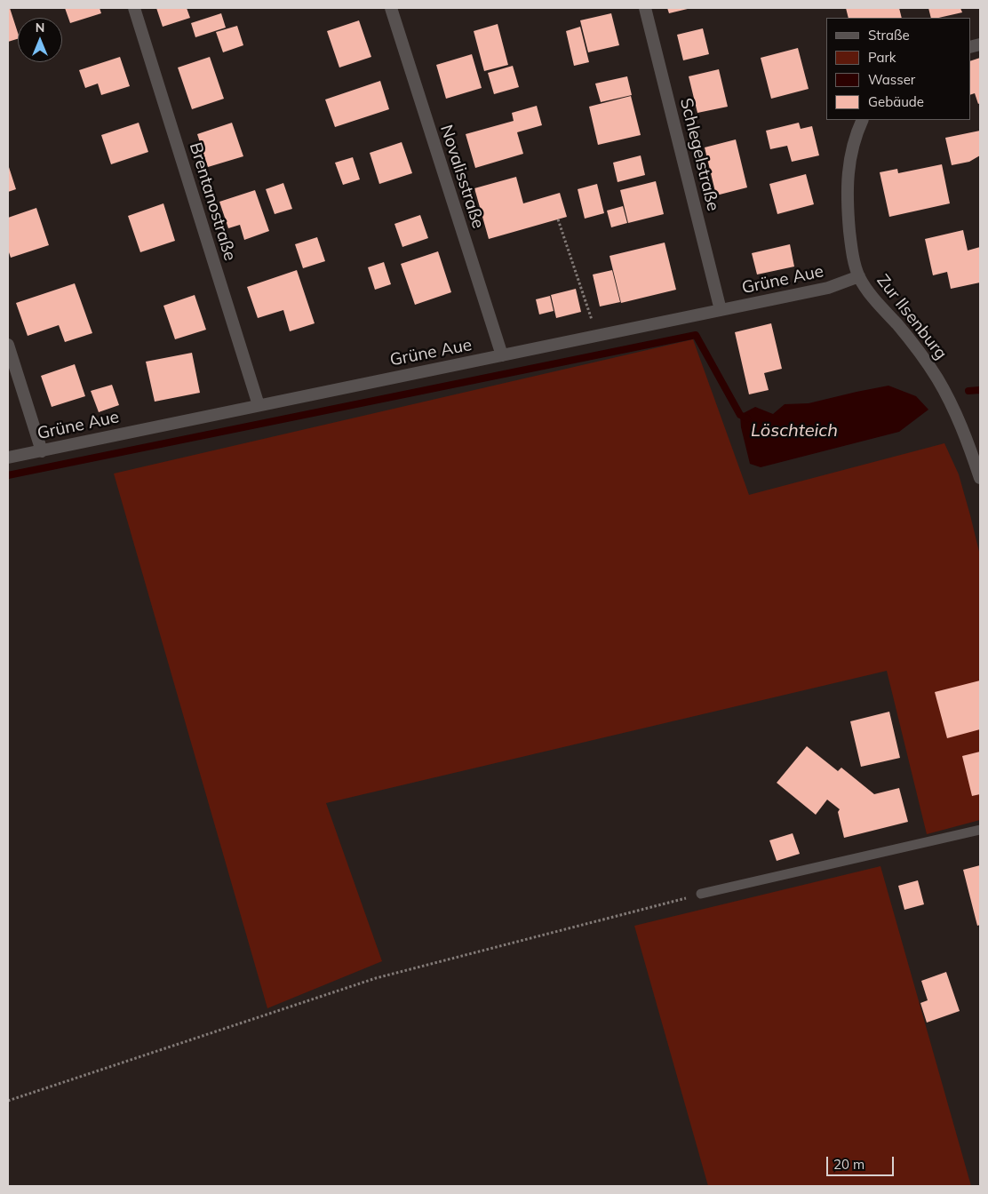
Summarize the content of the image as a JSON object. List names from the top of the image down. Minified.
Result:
{"streets":{"street":["Schlegelstraße","Novalisstraße","Brentanostraße","Grüne Aue","Zur Ilsenburg"]},"crossings":[["Schlegelstraße","Grüne Aue"],["Novalisstraße","Grüne Aue"],["Brentanostraße","Grüne Aue"],["Grüne Aue","Zur Ilsenburg"]],"water":["Löschteich"],"legend":["Straße","Park","Wasser","Gebäude"],"scale_bar":"20 m","north":"top"}
